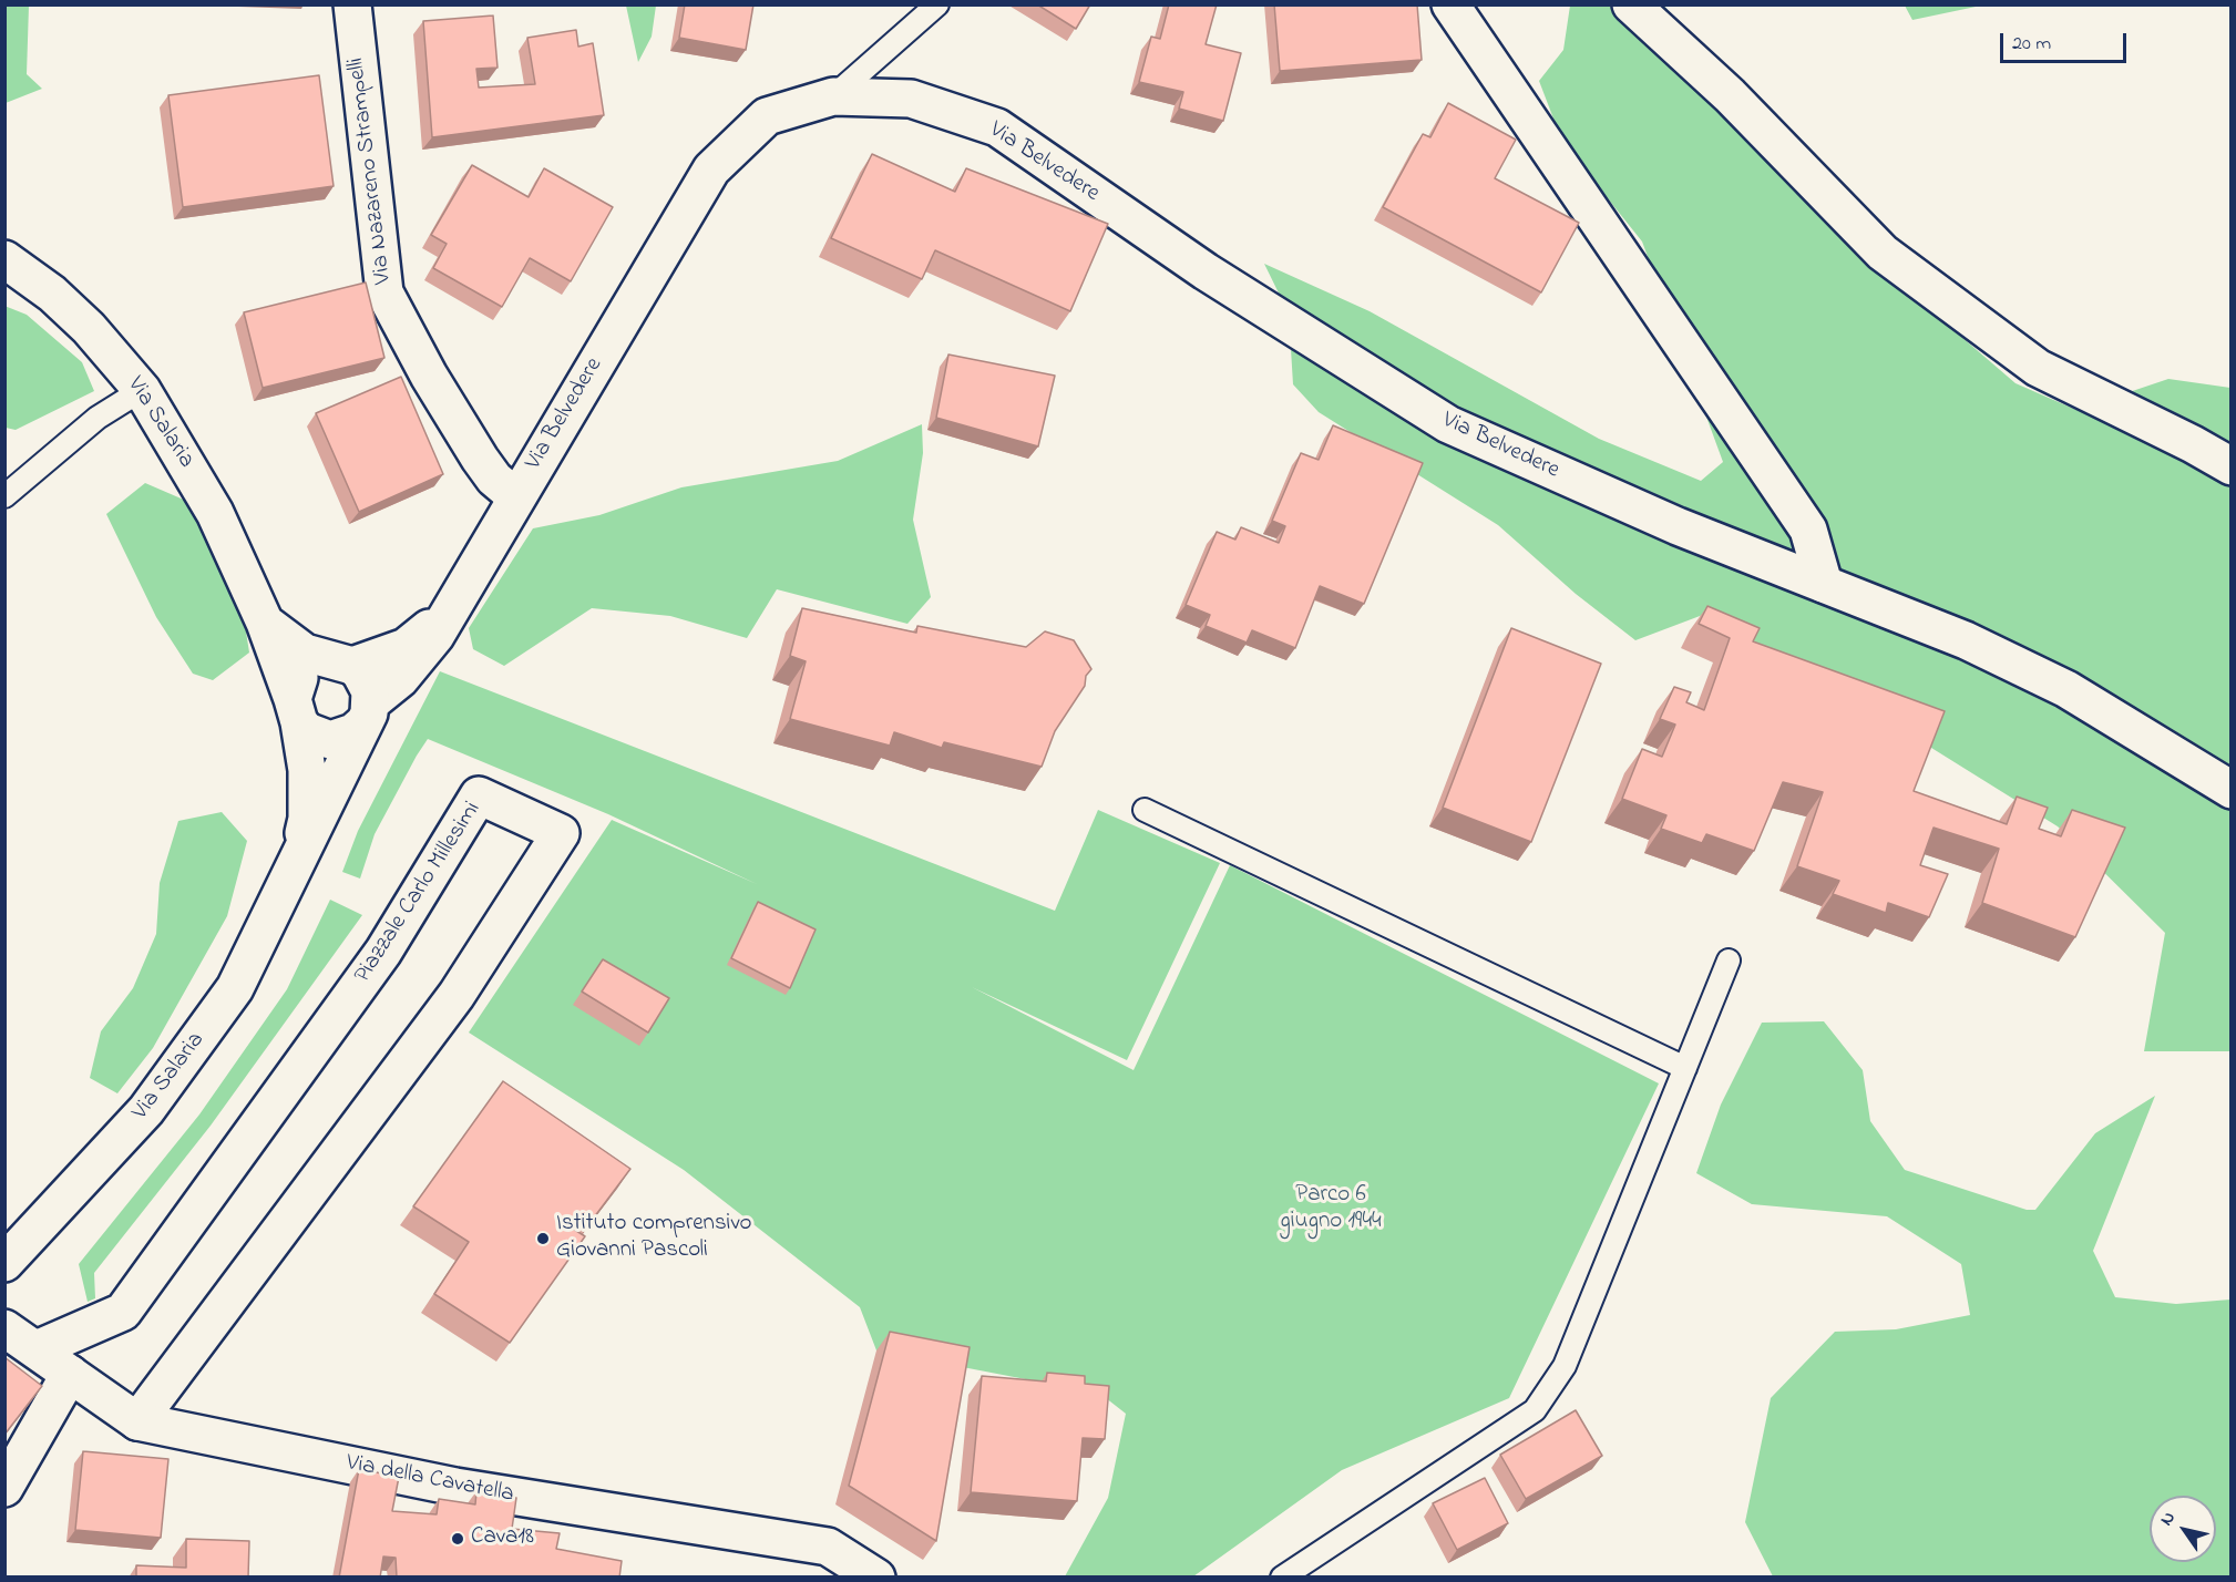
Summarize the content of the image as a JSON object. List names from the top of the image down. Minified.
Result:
{"streets":{"street":["Via Belvedere","Via Nazareno Strampelli","Via Salaria","Piazzale Carlo Millesimi","Via della Cavatella"]},"crossings":[["Via Belvedere","Via Nazareno Strampelli"],["Via Belvedere","Via Salaria"],["Piazzale Carlo Millesimi","Via della Cavatella"]],"parks":["Parco 6 giugno 1944"],"places":["Istituto comprensivo Giovanni Pascoli","Cava18"],"scale_bar":"20 m","north":"top left"}
